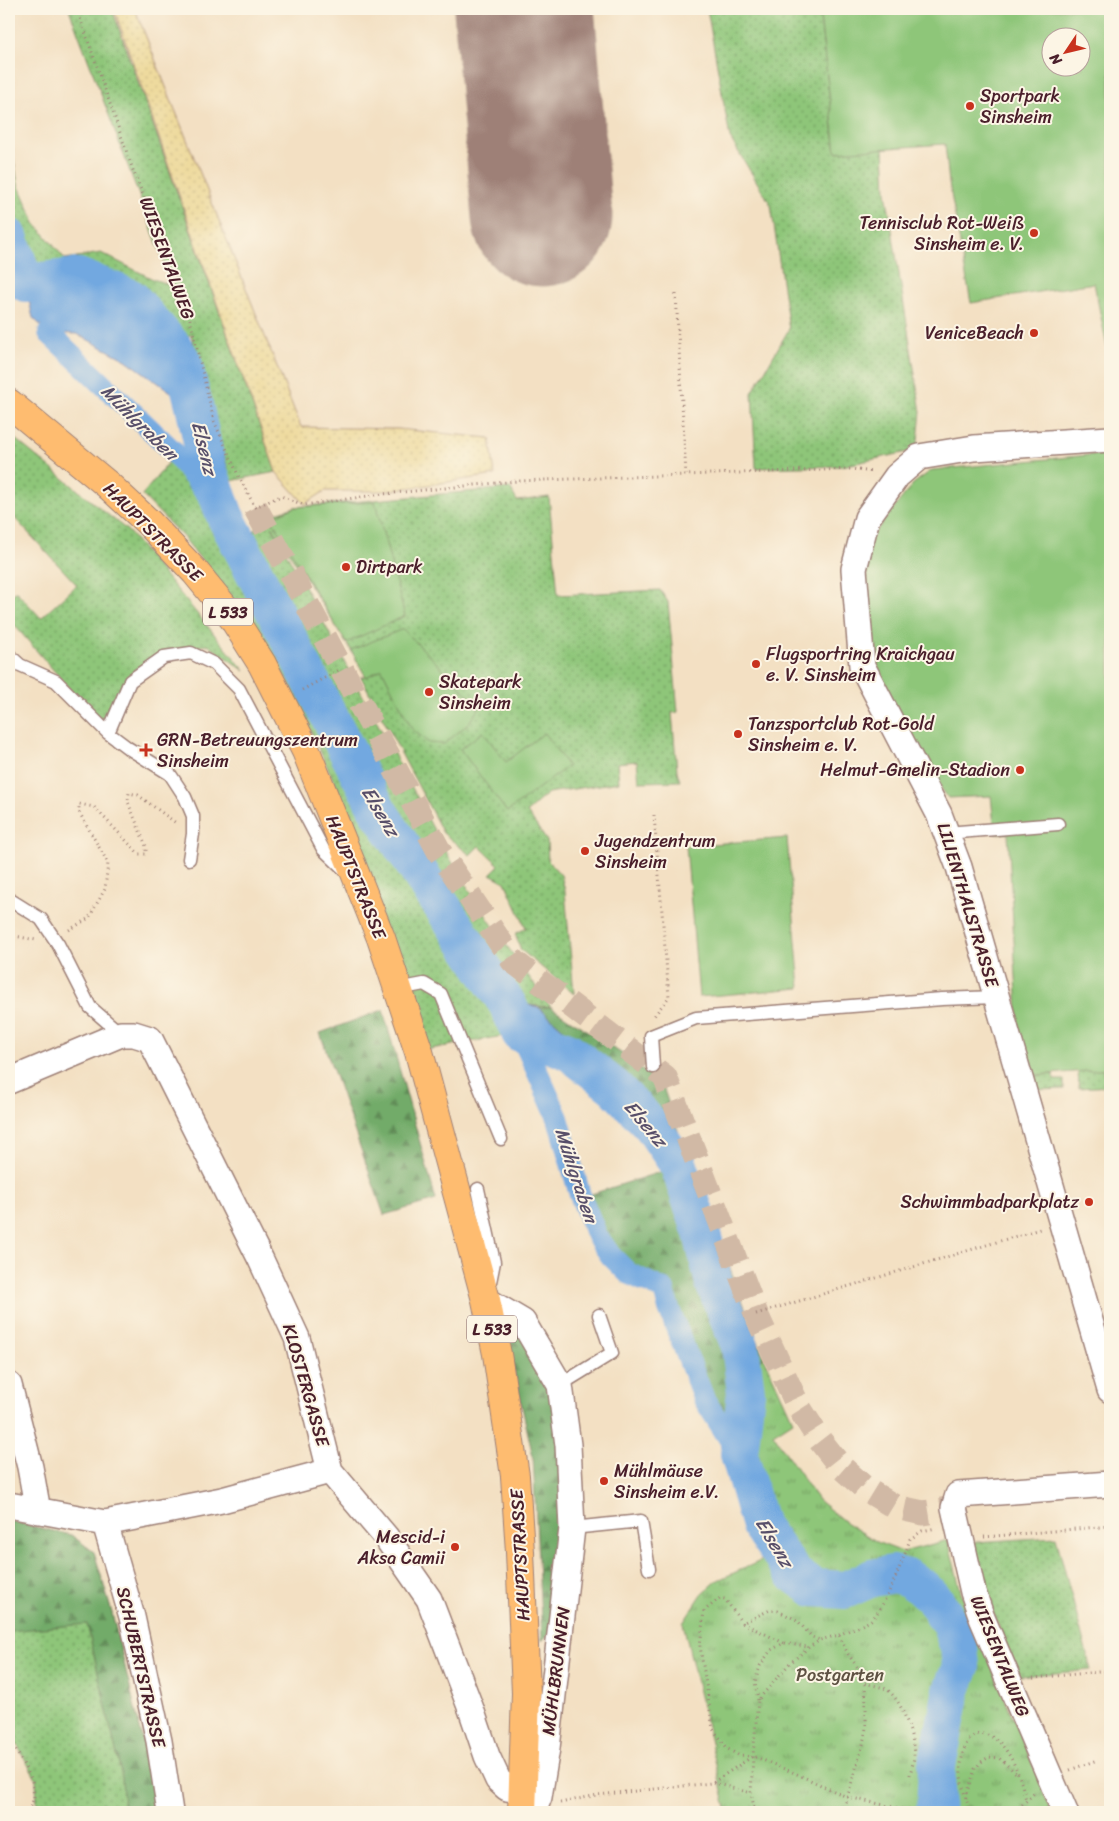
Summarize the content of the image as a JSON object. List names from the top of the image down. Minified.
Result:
{"streets":{"main road":["HAUPTSTRASSE","L 533"],"street":["WIESENTALWEG","LILIENTHALSTRASSE","KLOSTERGASSE","SCHUBERTSTRASSE","MÜHLBRUNNEN"]},"crossings":[["HAUPTSTRASSE","KLOSTERGASSE"],["HAUPTSTRASSE","MÜHLBRUNNEN"],["KLOSTERGASSE","MÜHLBRUNNEN"]],"water":["Mühlgraben","Elsenz"],"parks":["Postgarten"],"places":{"other":["Sportpark Sinsheim","Tennisclub Rot-Weiß Sinsheim e. V.","VeniceBeach","Dirtpark","Flugsportring Kraichgau e. V. Sinsheim","Skatepark Sinsheim","Tanzsportclub Rot-Gold Sinsheim e. V.","Helmut-Gmelin-Stadion","Jugendzentrum Sinsheim","Schwimmbadparkplatz","Mühlmäuse Sinsheim e.V.","Mescid-i Aksa Camii"],"health":["GRN-Betreuungszentrum Sinsheim"]},"north":"bottom left"}
